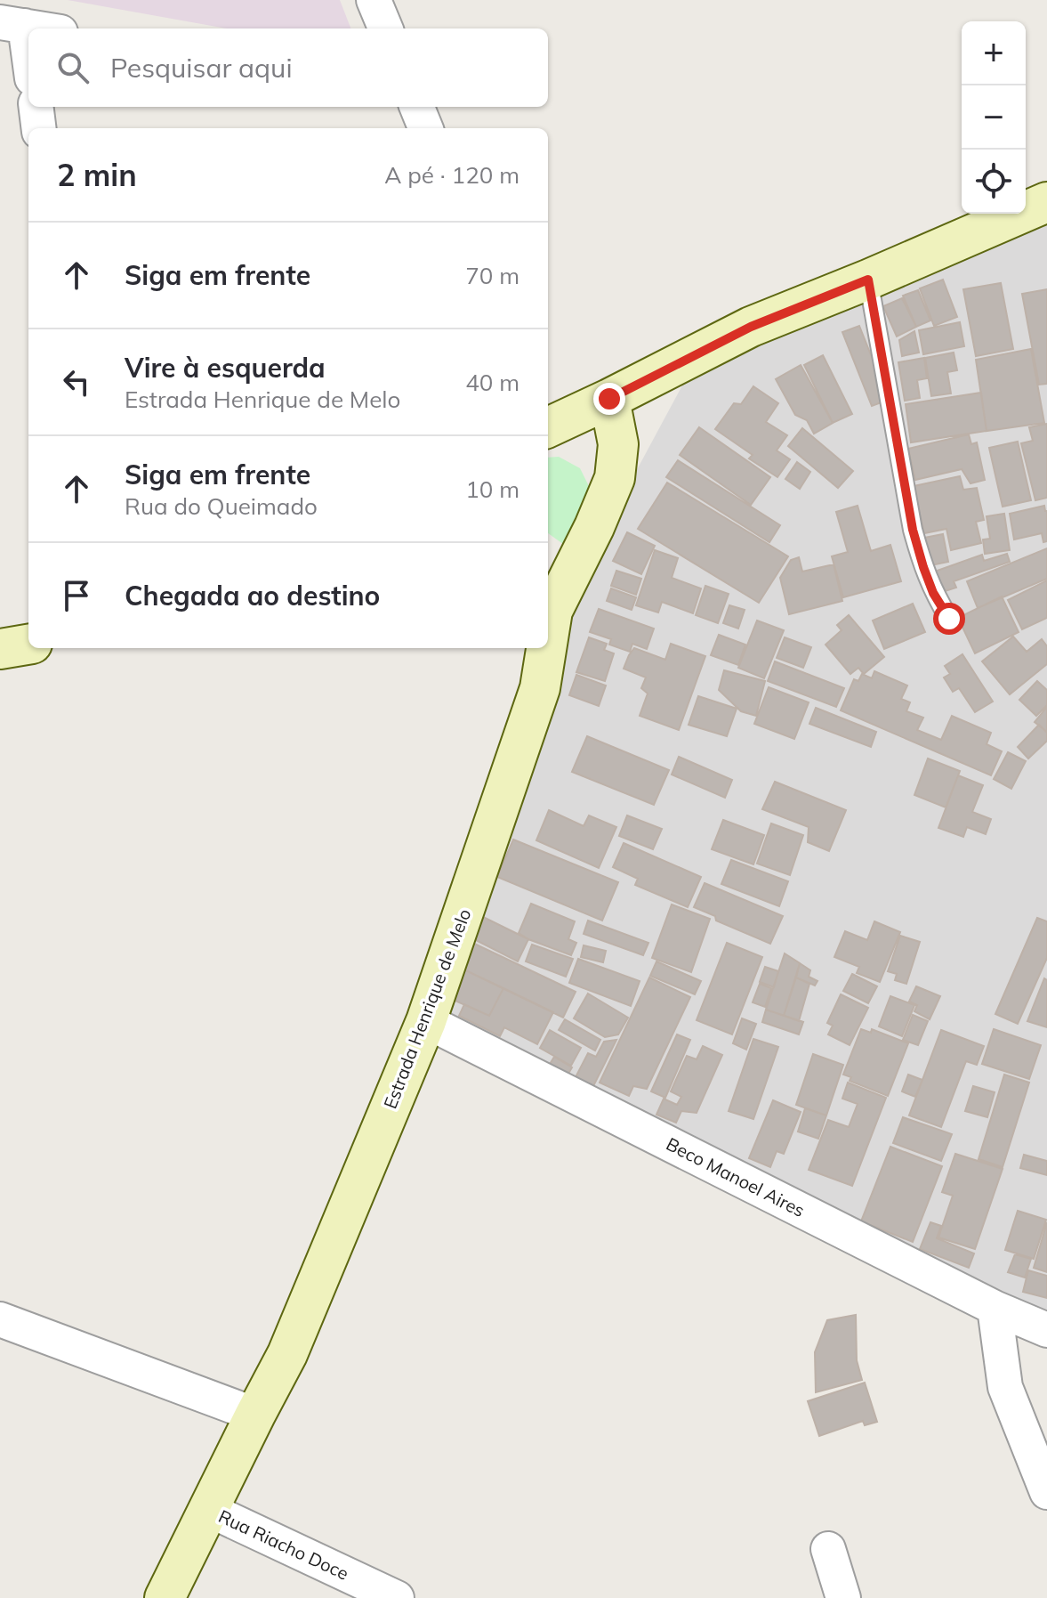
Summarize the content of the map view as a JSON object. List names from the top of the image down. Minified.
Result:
{"streets":{"main road":["Estrada Henrique de Melo"],"street":["Beco Manoel Aires","Rua Riacho Doce"]},"crossings":[["Estrada Henrique de Melo","Beco Manoel Aires"],["Estrada Henrique de Melo","Rua Riacho Doce"]],"page":{"map_buttons":["+","−"],"search":"Pesquisar aqui","heading":["2 min","A pé · 120 m"],"list":[["Siga em frente","70 m"],["Vire à esquerda","Estrada Henrique de Melo","40 m"],["Siga em frente","Rua do Queimado","10 m"],"Chegada ao destino"]}}
